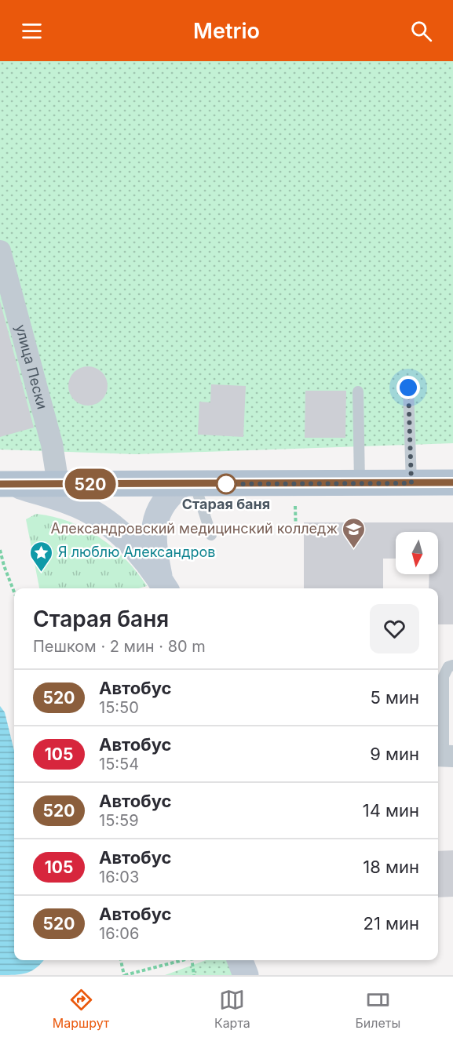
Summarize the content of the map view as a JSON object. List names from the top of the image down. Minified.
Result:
{"streets":{"street":["улица Пески"]},"places":{"other":["Старая баня"],"school or university":["Александровский медицинский колледж"],"place":["Я люблю Александров"]},"lines":["bus line 520"],"north":"bottom","page":{"header":"Metrio","on_map":"520","heading":["Старая баня","Пешком · 2 мин · 80 m"],"list":[{"mark":"520","name":"Автобус","note":"15:50","value":"5 мин"},{"mark":"105","name":"Автобус","note":"15:54","value":"9 мин"},{"mark":"520","name":"Автобус","note":"15:59","value":"14 мин"},{"mark":"105","name":"Автобус","note":"16:03","value":"18 мин"},{"mark":"520","name":"Автобус","note":"16:06","value":"21 мин"}],"tabs":["Маршрут","Карта","Билеты"]}}
